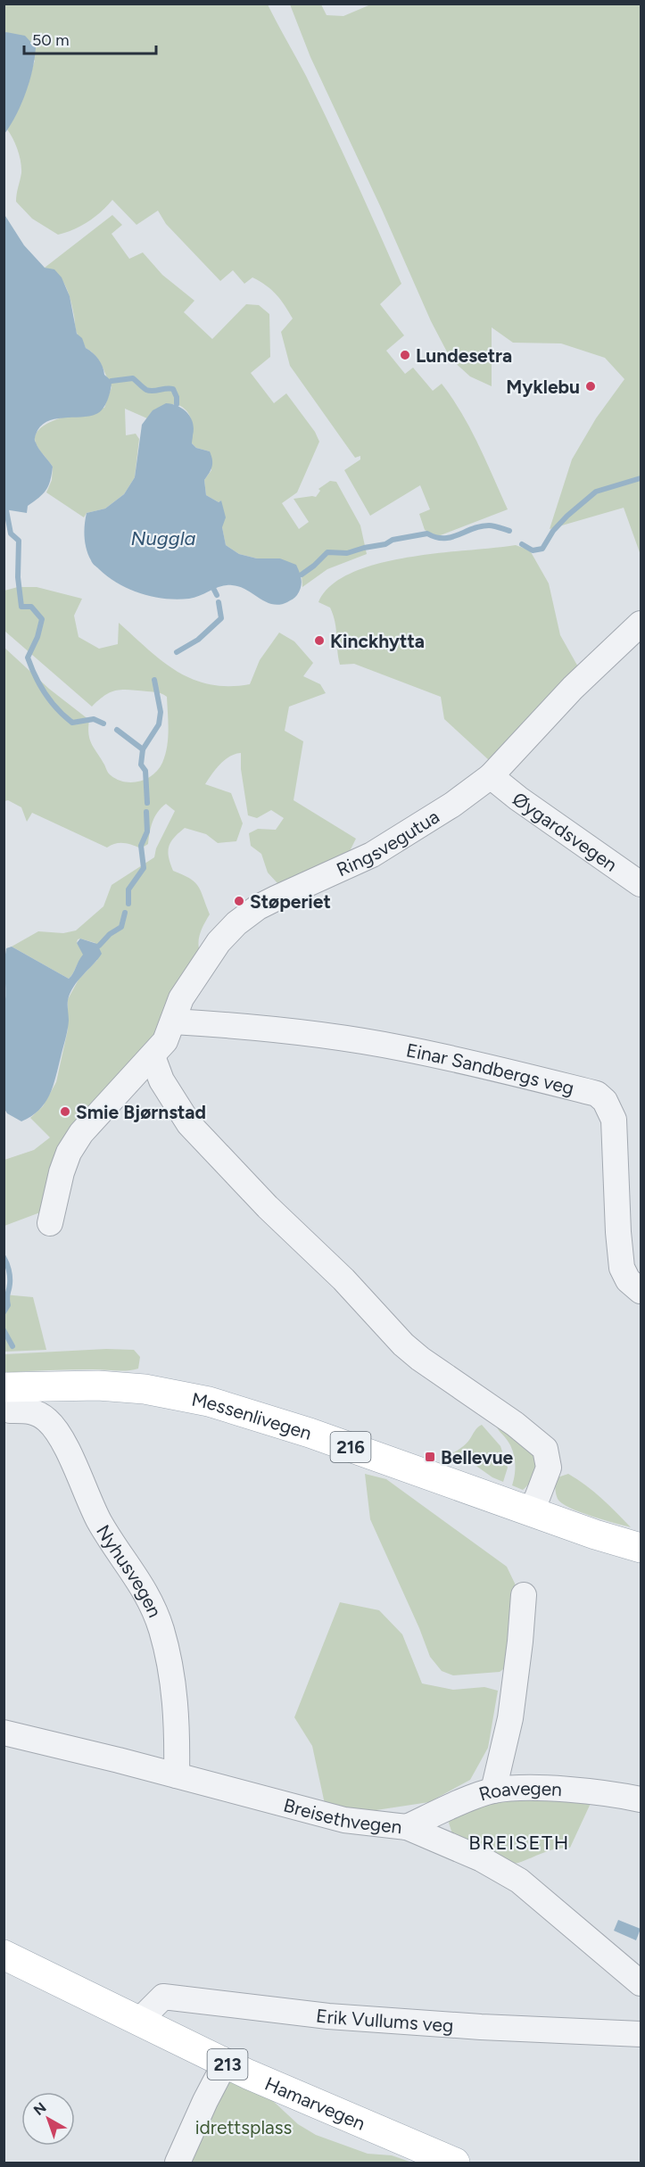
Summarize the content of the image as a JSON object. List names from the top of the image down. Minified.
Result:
{"streets":{"main road":["Messenlivegen","216","213","Hamarvegen"],"street":["Øygardsvegen","Ringsvegutua","Einar Sandbergs veg","Nyhusvegen","Roavegen","Breisethvegen","Erik Vullums veg"]},"crossings":[["Øygardsvegen","Ringsvegutua"],["Ringsvegutua","Einar Sandbergs veg"],["Messenlivegen","Nyhusvegen"],["Nyhusvegen","Breisethvegen"],["Roavegen","Breisethvegen"],["Erik Vullums veg","Hamarvegen"]],"districts":["BREISETH"],"water":["Nuggla"],"parks":["idrettsplass"],"places":{"other":["Lundesetra","Myklebu","Kinckhytta","Støperiet","Smie Bjørnstad"],"transit":["Bellevue"]},"scale_bar":"50 m","north":"top left"}
